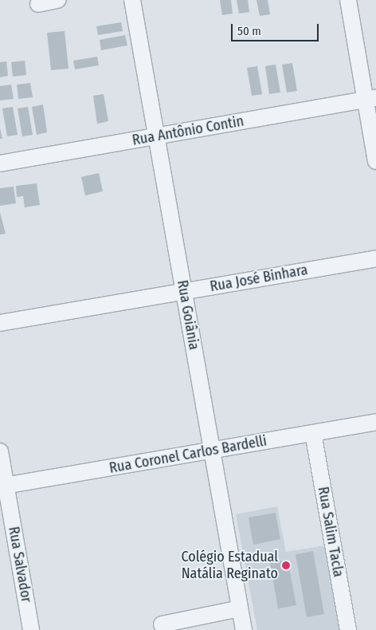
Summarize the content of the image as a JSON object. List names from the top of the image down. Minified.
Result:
{"streets":{"street":["Rua Antônio Contin","Rua José Binhara","Rua Goiânia","Rua Coronel Carlos Bardelli","Rua Salim Tacla","Rua Salvador"]},"crossings":[["Rua Antônio Contin","Rua Goiânia"],["Rua José Binhara","Rua Goiânia"],["Rua Goiânia","Rua Coronel Carlos Bardelli"],["Rua Coronel Carlos Bardelli","Rua Salim Tacla"],["Rua Coronel Carlos Bardelli","Rua Salvador"]],"places":["Colégio Estadual Natália Reginato"],"scale_bar":"50 m"}
